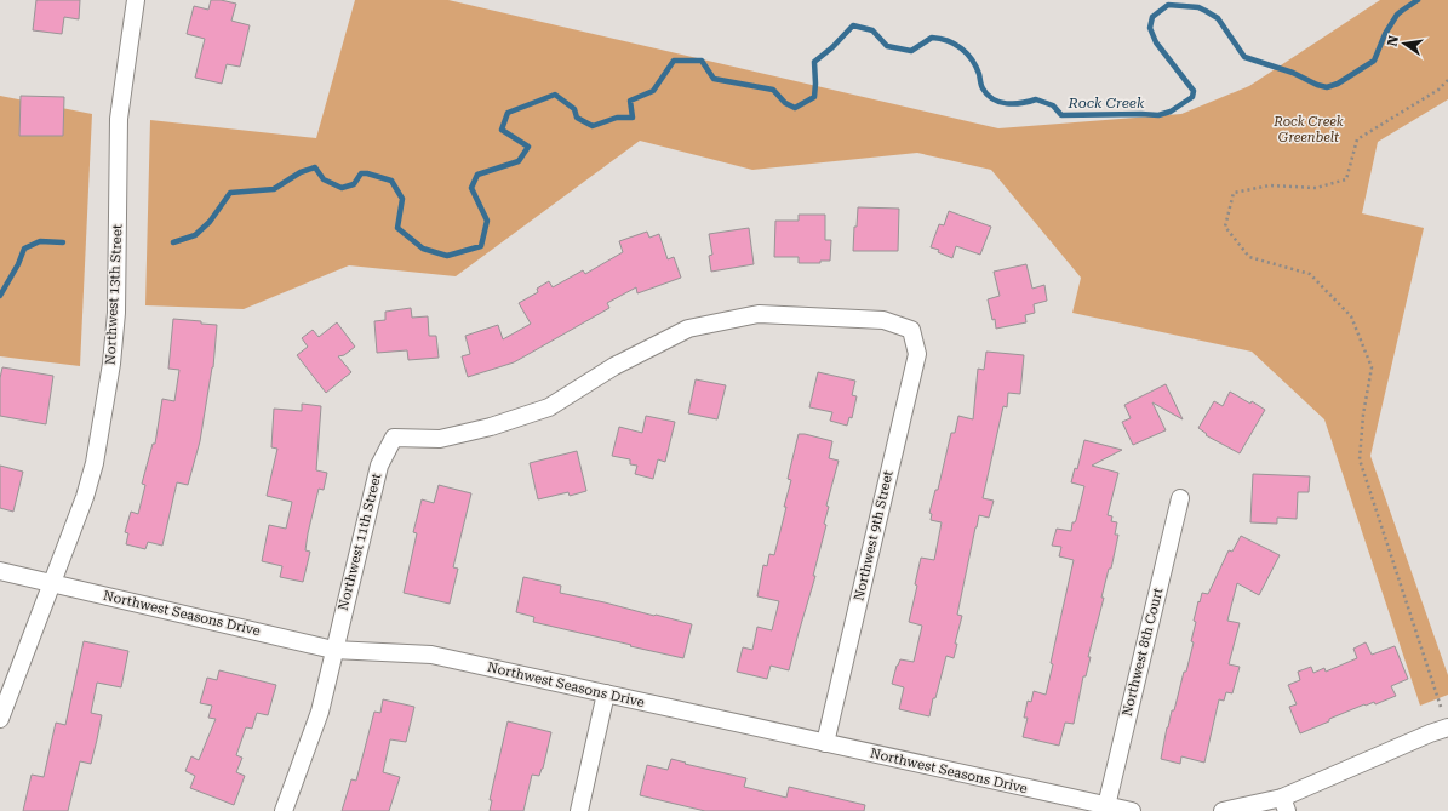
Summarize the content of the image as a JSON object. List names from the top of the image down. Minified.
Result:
{"streets":{"street":["Northwest 13th Street","Northwest 9th Street","Northwest 11th Street","Northwest Seasons Drive","Northwest 8th Court"]},"crossings":[["Northwest 13th Street","Northwest Seasons Drive"],["Northwest 9th Street","Northwest 11th Street"],["Northwest 9th Street","Northwest Seasons Drive"],["Northwest 11th Street","Northwest Seasons Drive"],["Northwest Seasons Drive","Northwest 8th Court"]],"water":["Rock Creek"],"parks":["Rock Creek Greenbelt"],"north":"left"}
